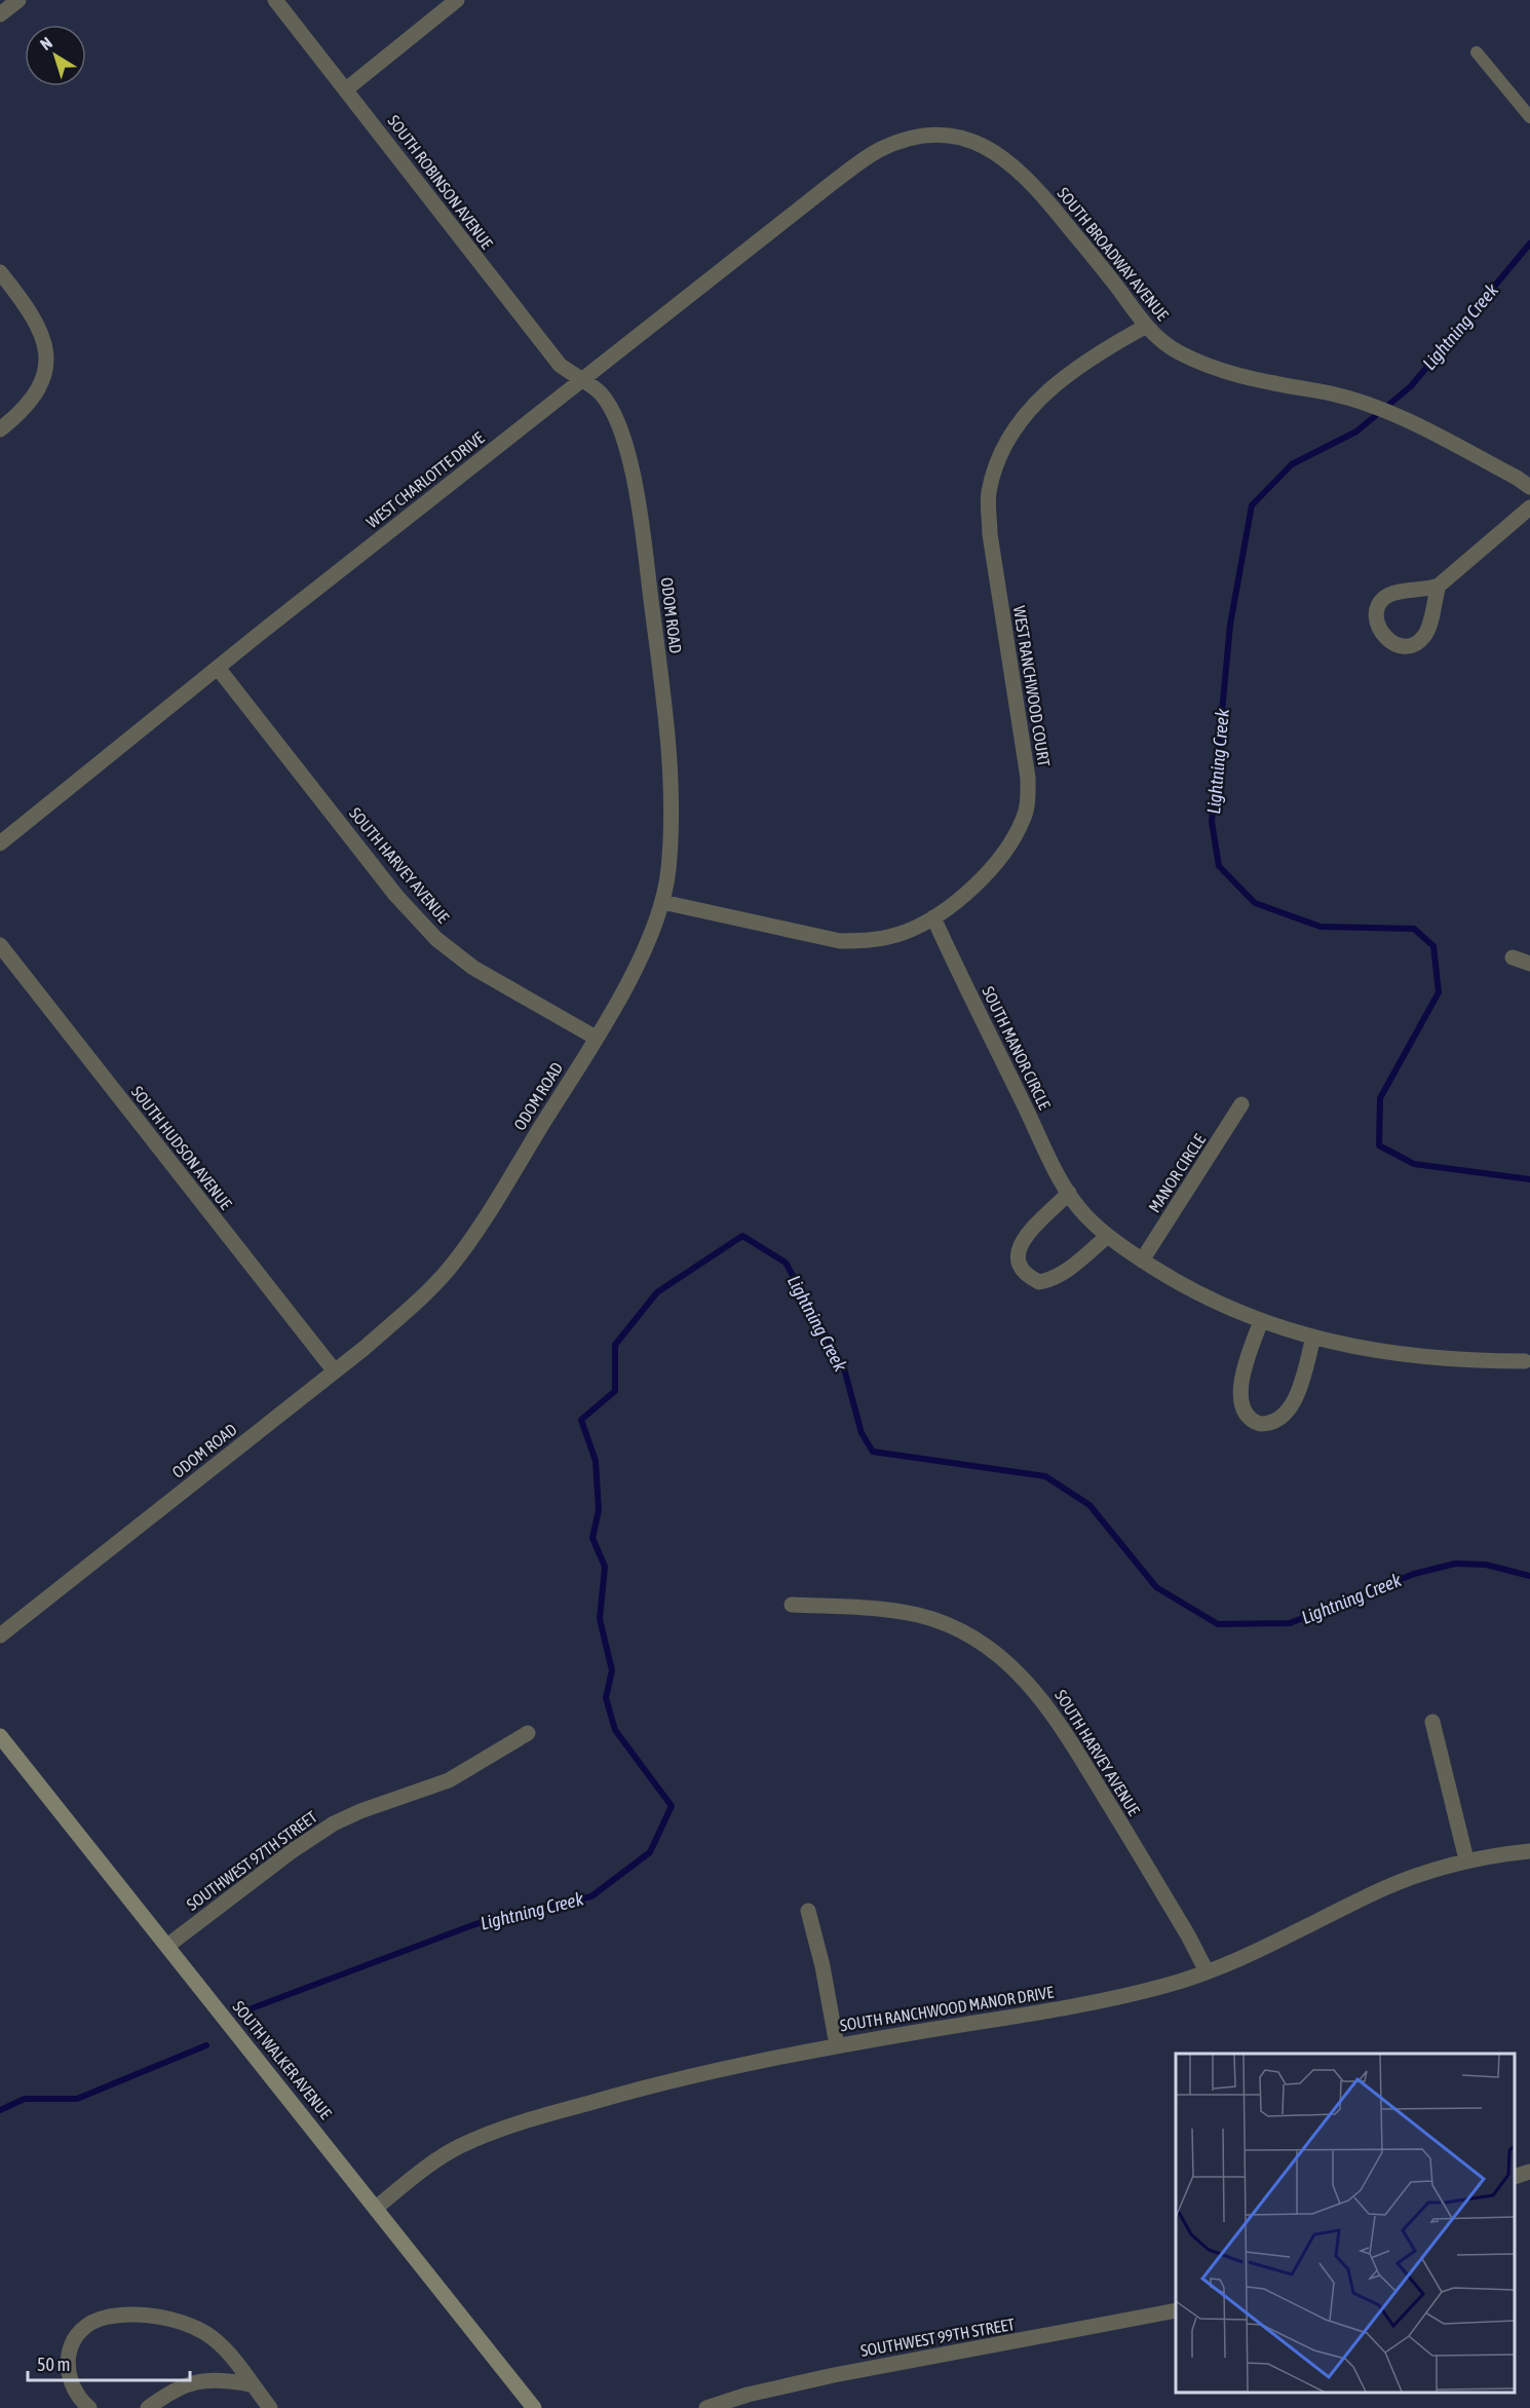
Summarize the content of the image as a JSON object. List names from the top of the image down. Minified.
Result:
{"streets":{"main road":["SOUTH WALKER AVENUE"],"street":["SOUTH ROBINSON AVENUE","SOUTH BROADWAY AVENUE","WEST CHARLOTTE DRIVE","ODOM ROAD","WEST RANCHWOOD COURT","SOUTH HARVEY AVENUE","SOUTH MANOR CIRCLE","SOUTH HUDSON AVENUE","MANOR CIRCLE","SOUTHWEST 97TH STREET","SOUTH RANCHWOOD MANOR DRIVE","SOUTHWEST 99TH STREET"]},"crossings":[["SOUTH ROBINSON AVENUE","WEST CHARLOTTE DRIVE"],["SOUTH ROBINSON AVENUE","ODOM ROAD"],["SOUTH BROADWAY AVENUE","WEST CHARLOTTE DRIVE"],["SOUTH BROADWAY AVENUE","WEST RANCHWOOD COURT"],["WEST CHARLOTTE DRIVE","ODOM ROAD"],["WEST CHARLOTTE DRIVE","SOUTH HARVEY AVENUE"],["ODOM ROAD","WEST RANCHWOOD COURT"],["ODOM ROAD","SOUTH HARVEY AVENUE"],["ODOM ROAD","SOUTH HUDSON AVENUE"],["WEST RANCHWOOD COURT","SOUTH MANOR CIRCLE"],["SOUTH HARVEY AVENUE","SOUTH RANCHWOOD MANOR DRIVE"],["SOUTH MANOR CIRCLE","MANOR CIRCLE"],["SOUTHWEST 97TH STREET","SOUTH WALKER AVENUE"],["SOUTH RANCHWOOD MANOR DRIVE","SOUTH WALKER AVENUE"]],"water":["Lightning Creek"],"scale_bar":"50 m","north":"top left"}
